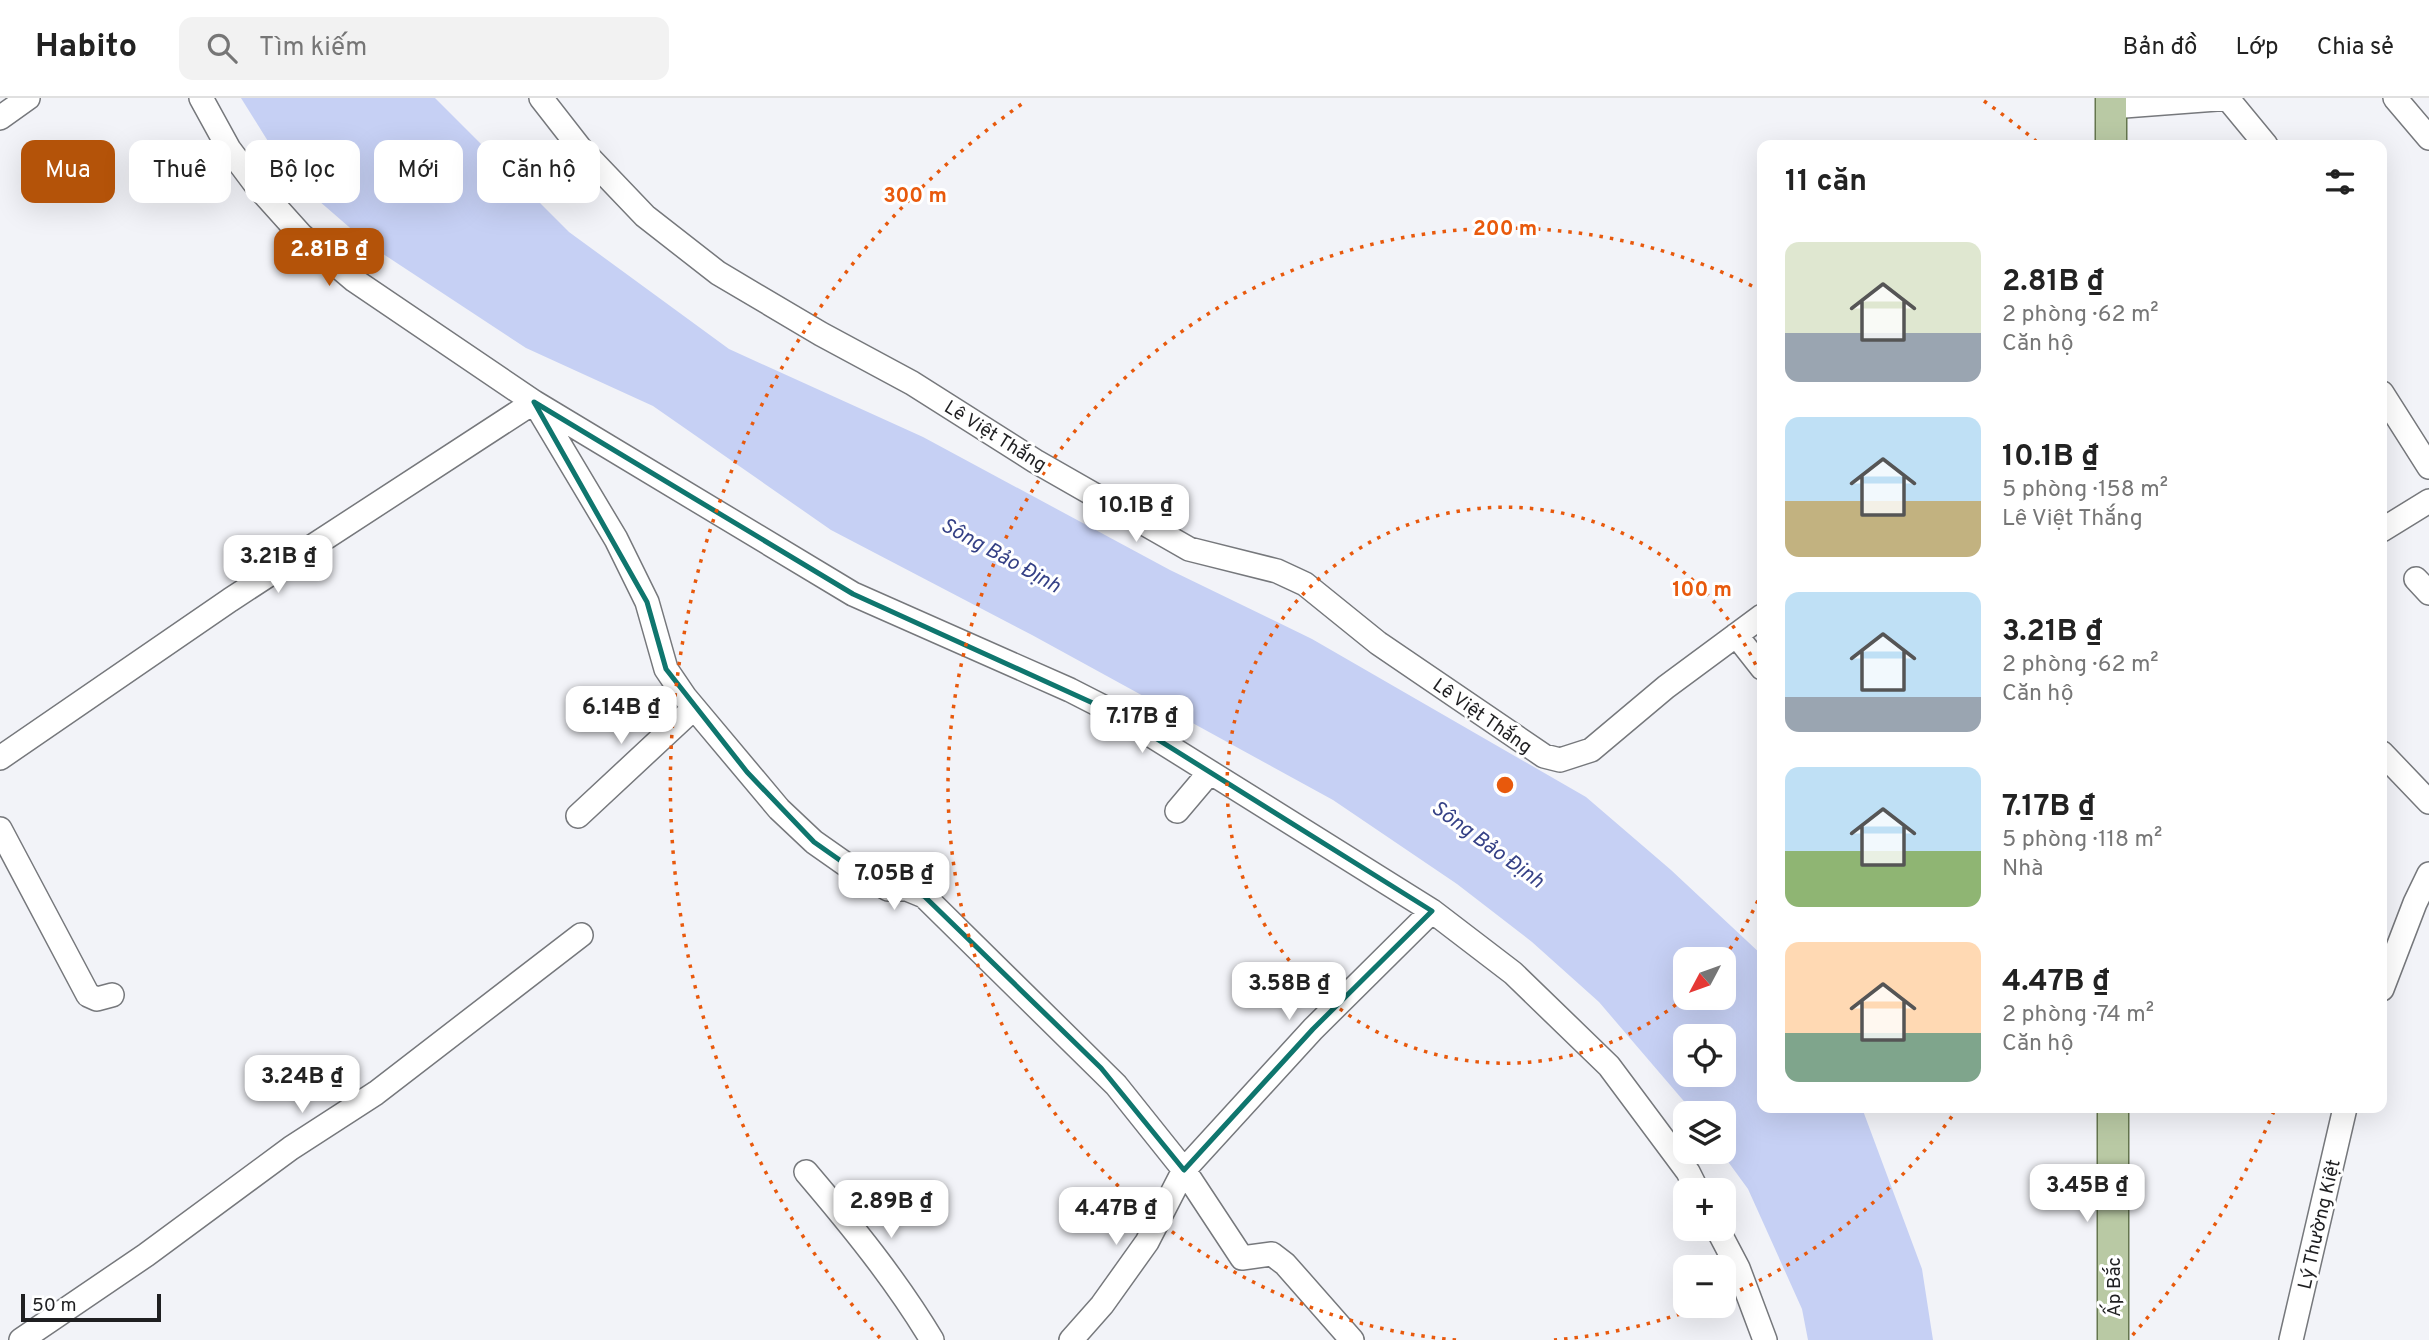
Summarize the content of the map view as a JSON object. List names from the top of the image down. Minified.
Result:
{"streets":{"main road":["Ấp Bắc"],"street":["Lê Việt Thắng","Lý Thường Kiệt"]},"water":["Sông Bảo Định"],"scale_bar":"50 m","north":"bottom left","page":{"header":"Habito","search":"Tìm kiếm","nav":["Bản đồ","Lớp","Chia sẻ"],"chip":["Mua","Thuê","Bộ lọc","Mới","Căn hộ"],"heading":"11 căn","list":[{"name":"2.81B ₫","note":"2 phòng · 62 m² · Căn hộ"},{"name":"10.1B ₫","note":"5 phòng · 158 m² · Lê Việt Thắng"},{"name":"3.21B ₫","note":"2 phòng · 62 m² · Căn hộ"},{"name":"7.17B ₫","note":"5 phòng · 118 m² · Nhà"},{"name":"4.47B ₫","note":"2 phòng · 74 m² · Căn hộ"}],"price":["2.81B ₫","10.1B ₫","3.21B ₫","6.14B ₫","7.17B ₫","7.05B ₫","3.58B ₫","3.24B ₫","3.45B ₫","2.89B ₫","4.47B ₫"],"map_buttons":["+","−"],"scale":"50 m"},"rings":["300 m","200 m","100 m"]}
